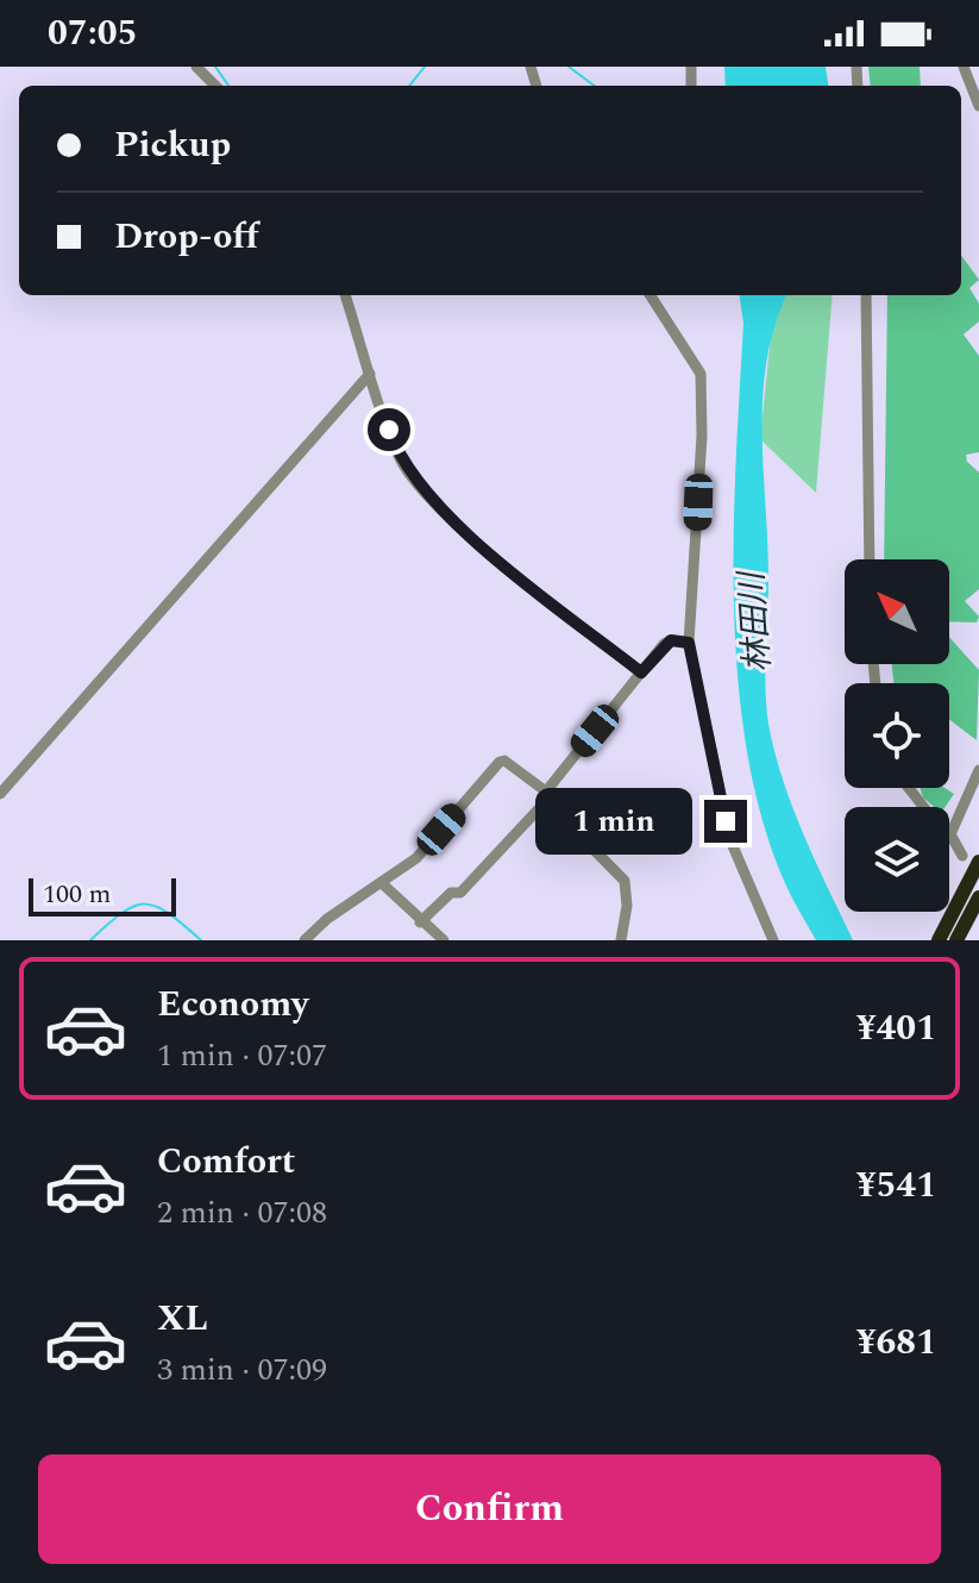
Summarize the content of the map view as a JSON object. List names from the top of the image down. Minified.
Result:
{"water":["林田川"],"scale_bar":"100 m","north":"top left","page":{"status":"07:05","banner":["Pickup","Drop-off"],"bubble":"1 min","scale":"100 m","list":[{"name":"Economy","note":"1 min · 07:07","value":"¥401"},{"name":"Comfort","note":"2 min · 07:08","value":"¥541"},{"name":"XL","note":"3 min · 07:09","value":"¥681"}],"buttons":"Confirm"}}
